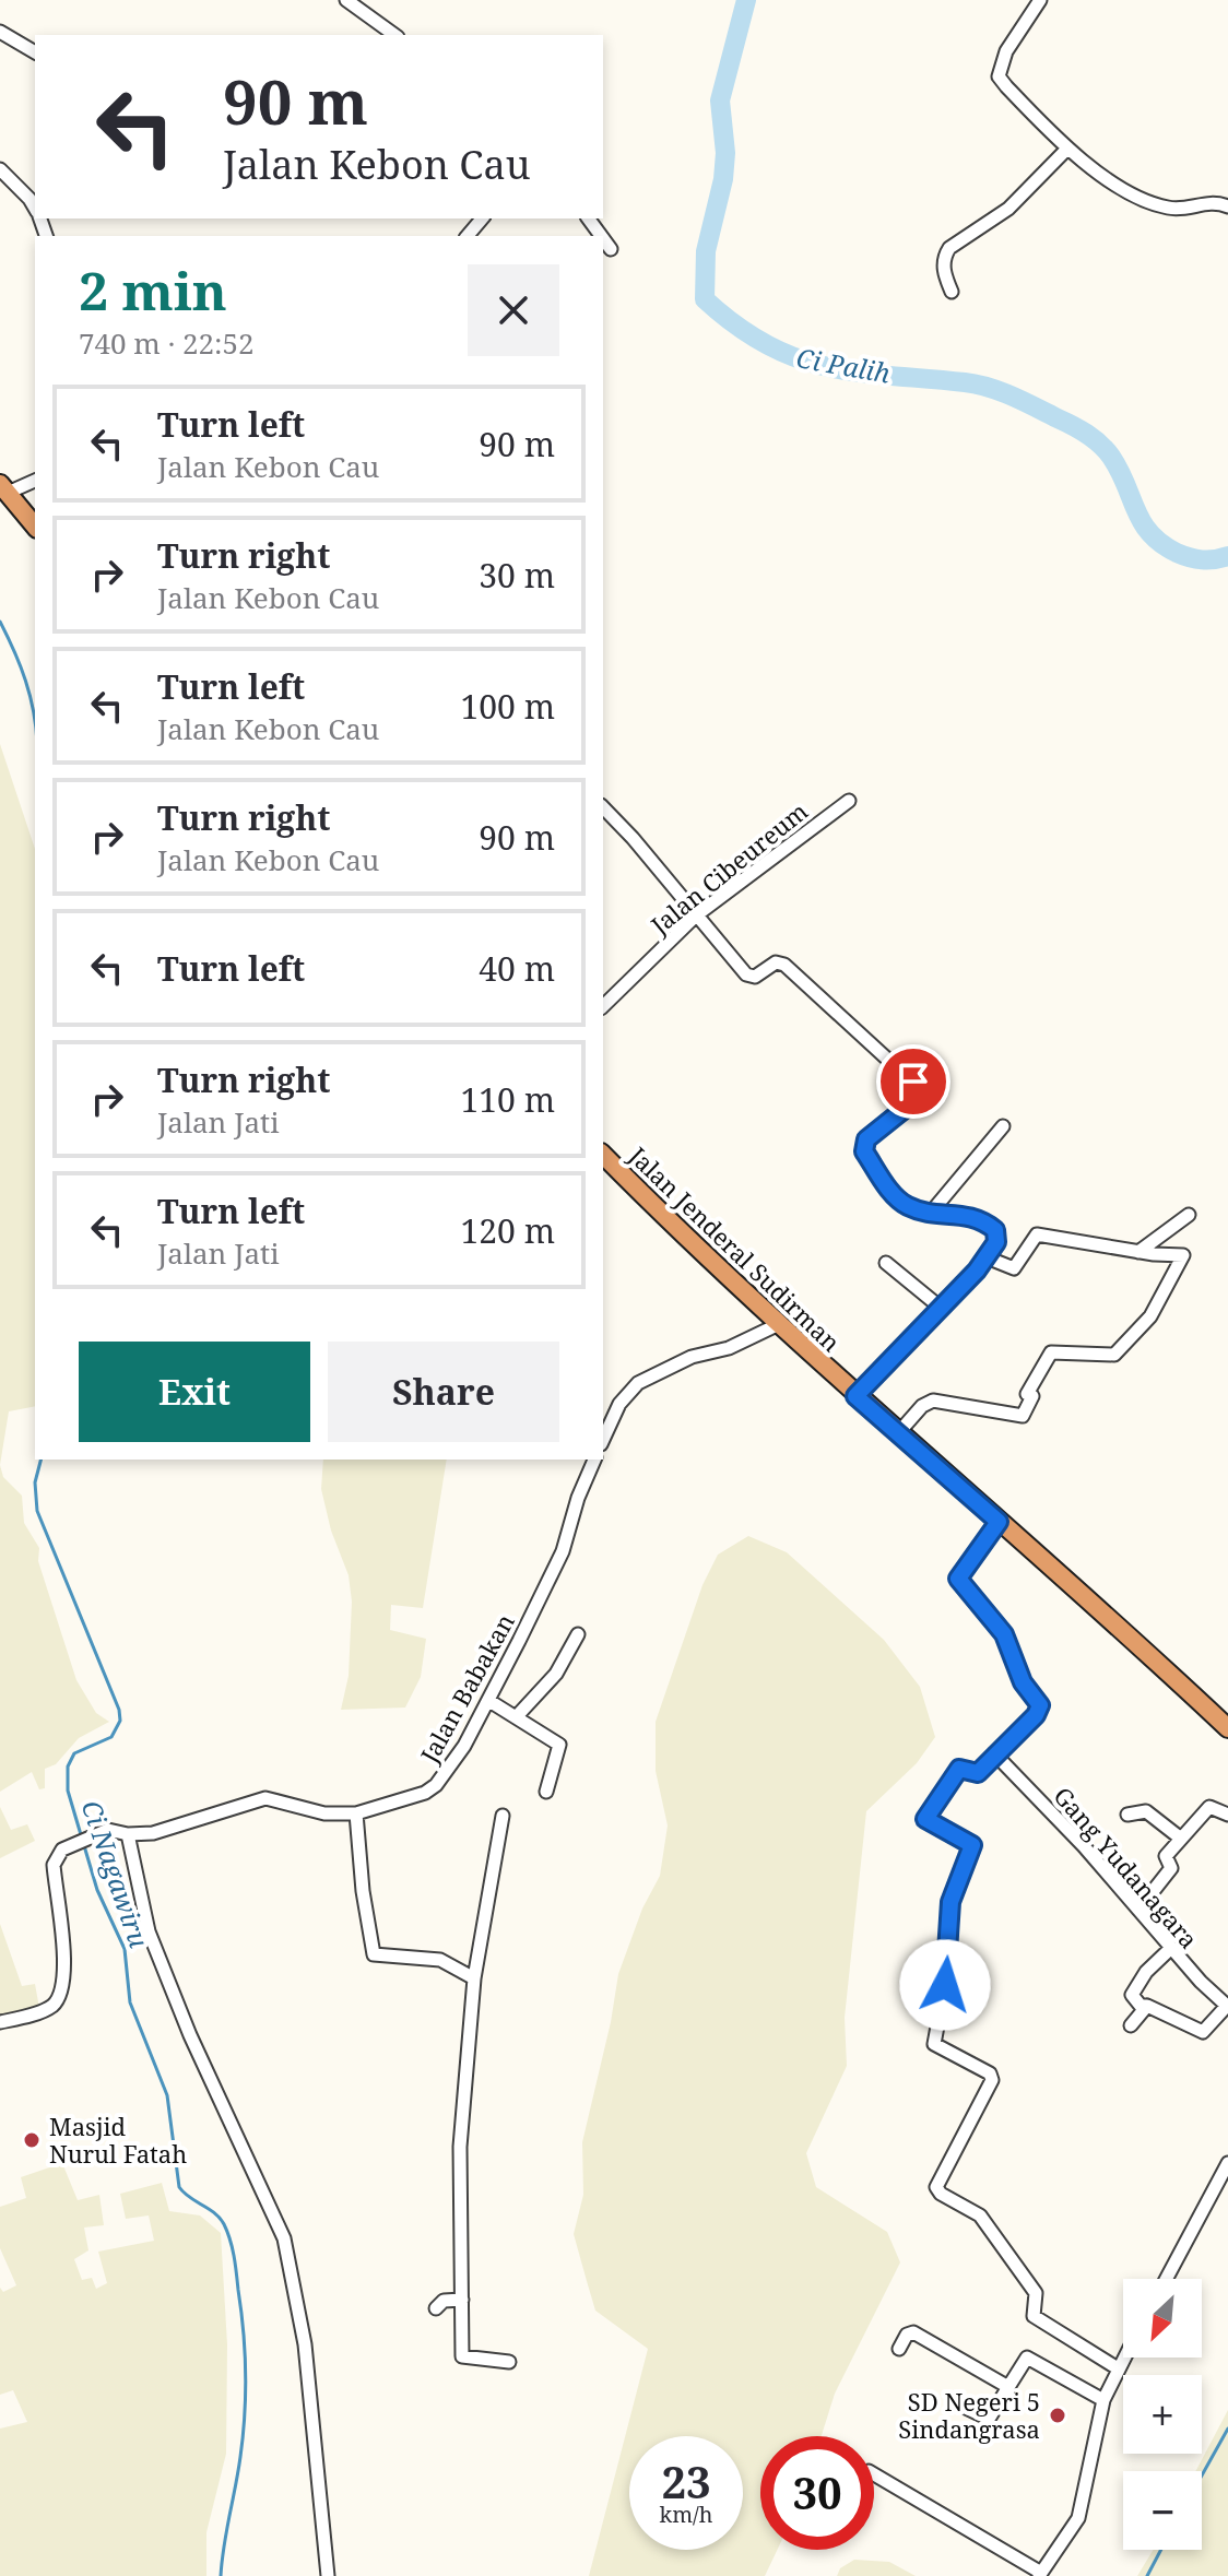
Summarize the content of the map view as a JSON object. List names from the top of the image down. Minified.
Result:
{"streets":{"highway":["Jalan Jenderal Sudirman"],"street":["Jalan Cibeureum","Jalan Babakan","Gang Yudanagara"]},"water":["Ci Palih","Ci Nagawiru"],"places":["Masjid Nurul Fatah","SD Negeri 5 Sindangrasa"],"north":"bottom left","page":{"turn":["90 m","Jalan Kebon Cau"],"heading":["2 min","740 m · 22:52"],"list":[{"name":"Turn left","note":"Jalan Kebon Cau","value":"90 m"},{"name":"Turn right","note":"Jalan Kebon Cau","value":"30 m"},{"name":"Turn left","note":"Jalan Kebon Cau","value":"100 m"},{"name":"Turn right","note":"Jalan Kebon Cau","value":"90 m"},{"name":"Turn left","value":"40 m"},{"name":"Turn right","note":"Jalan Jati","value":"110 m"},{"name":"Turn left","note":"Jalan Jati","value":"120 m"}],"buttons":["Exit","Share"],"map_buttons":["+","−"],"speed":"23 km/h","limit":"30"}}
